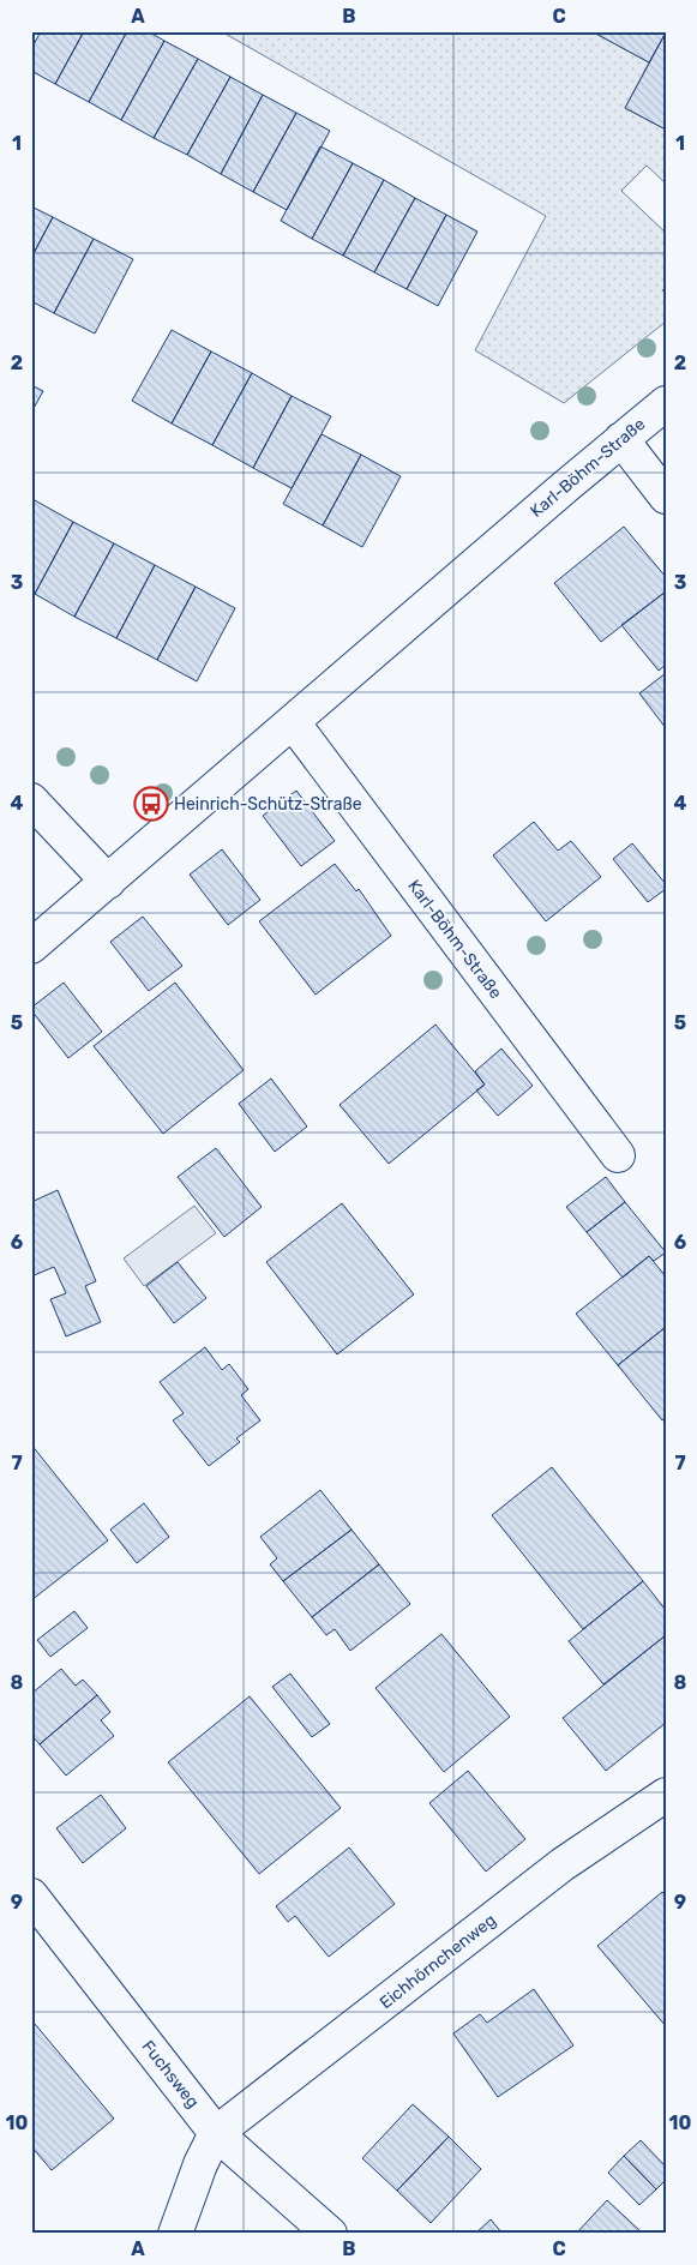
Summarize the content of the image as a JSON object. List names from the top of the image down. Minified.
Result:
{"streets":{"street":["Karl-Böhm-Straße","Eichhörnchenweg","Fuchsweg"]},"crossings":[["Eichhörnchenweg","Fuchsweg"]],"places":{"bus stop":["Heinrich-Schütz-Straße"]},"grid":{"columns":["A","B","C"],"rows":["1","2","3","4","5","6","7","8","9","10"]}}
